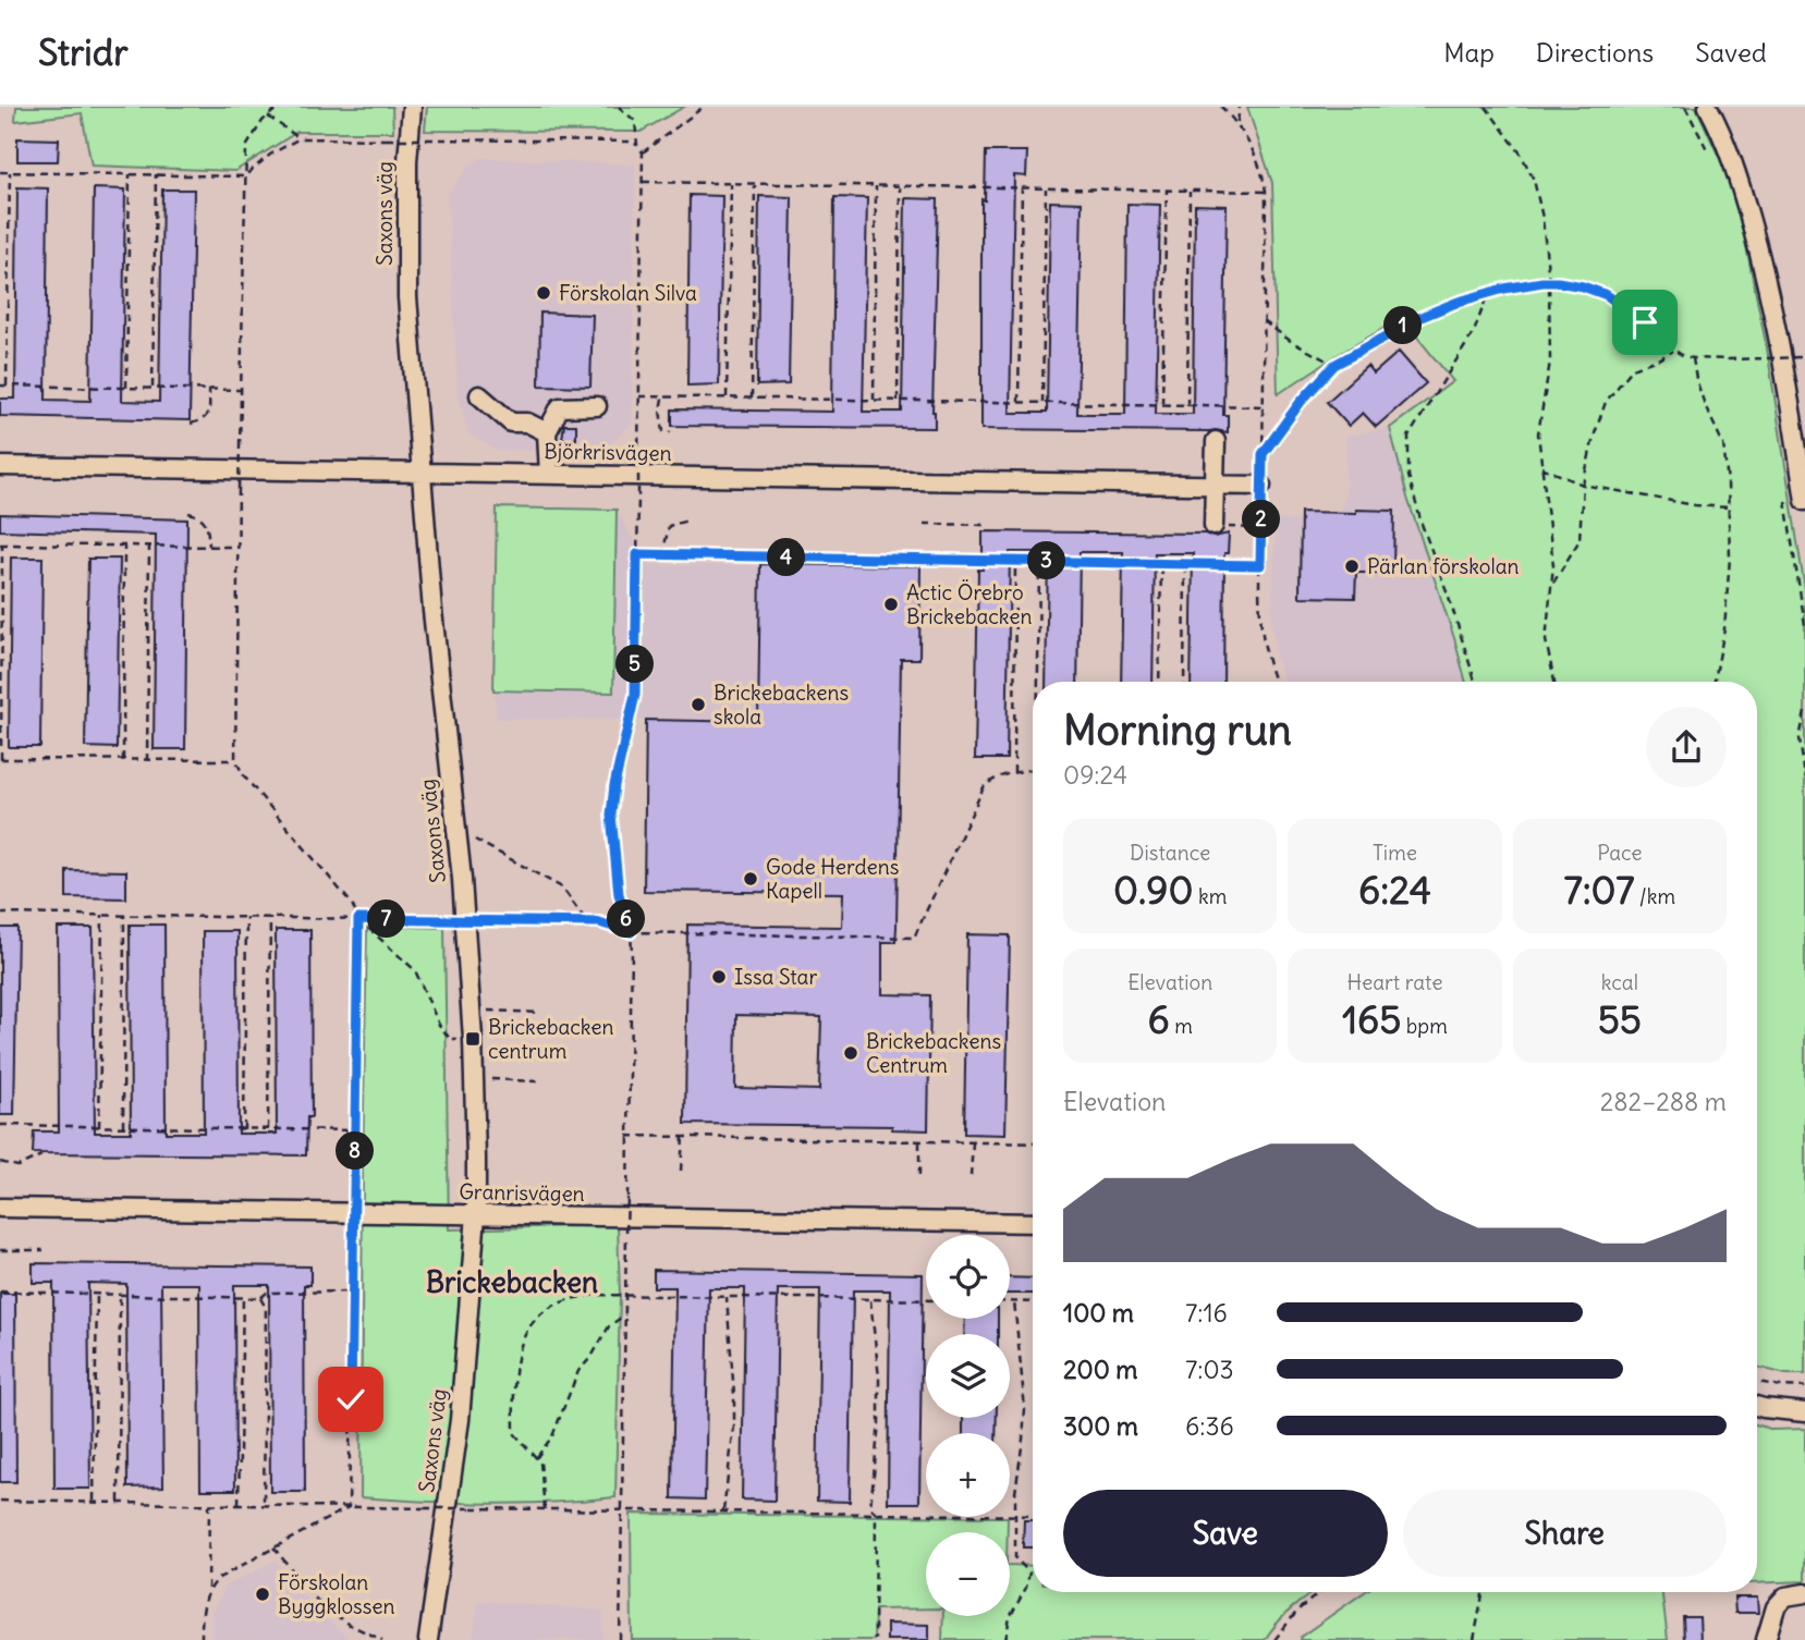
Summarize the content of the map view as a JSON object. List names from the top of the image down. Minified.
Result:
{"streets":{"street":["Saxons väg","Björkrisvägen","Granrisvägen"]},"crossings":[["Saxons väg","Björkrisvägen"],["Saxons väg","Granrisvägen"]],"districts":["Brickebacken"],"places":{"other":["Förskolan Silva","Pärlan förskolan","Actic Örebro Brickebacken","Brickebackens skola","Gode Herdens Kapell","Issa Star","Brickebackens Centrum","Förskolan Byggklossen"],"transit":["Brickebacken centrum"]},"page":{"header":"Stridr","nav":["Map","Directions","Saved"],"pins":["1","2","4","3","5","6","7","8"],"heading":["Morning run","09:24"],"stats":[["Distance","0.90 km"],["Time","6:24"],["Pace","7:07 /km"],["Elevation","6 m"],["Heart rate","165 bpm"],["kcal","55"]],"chart":["Elevation","282–288 m"],"map_buttons":["+","−"],"list":[{"name":"100 m","note":"7:16"},{"name":"200 m","note":"7:03"},{"name":"300 m","note":"6:36"}],"buttons":["Save","Share"]}}
